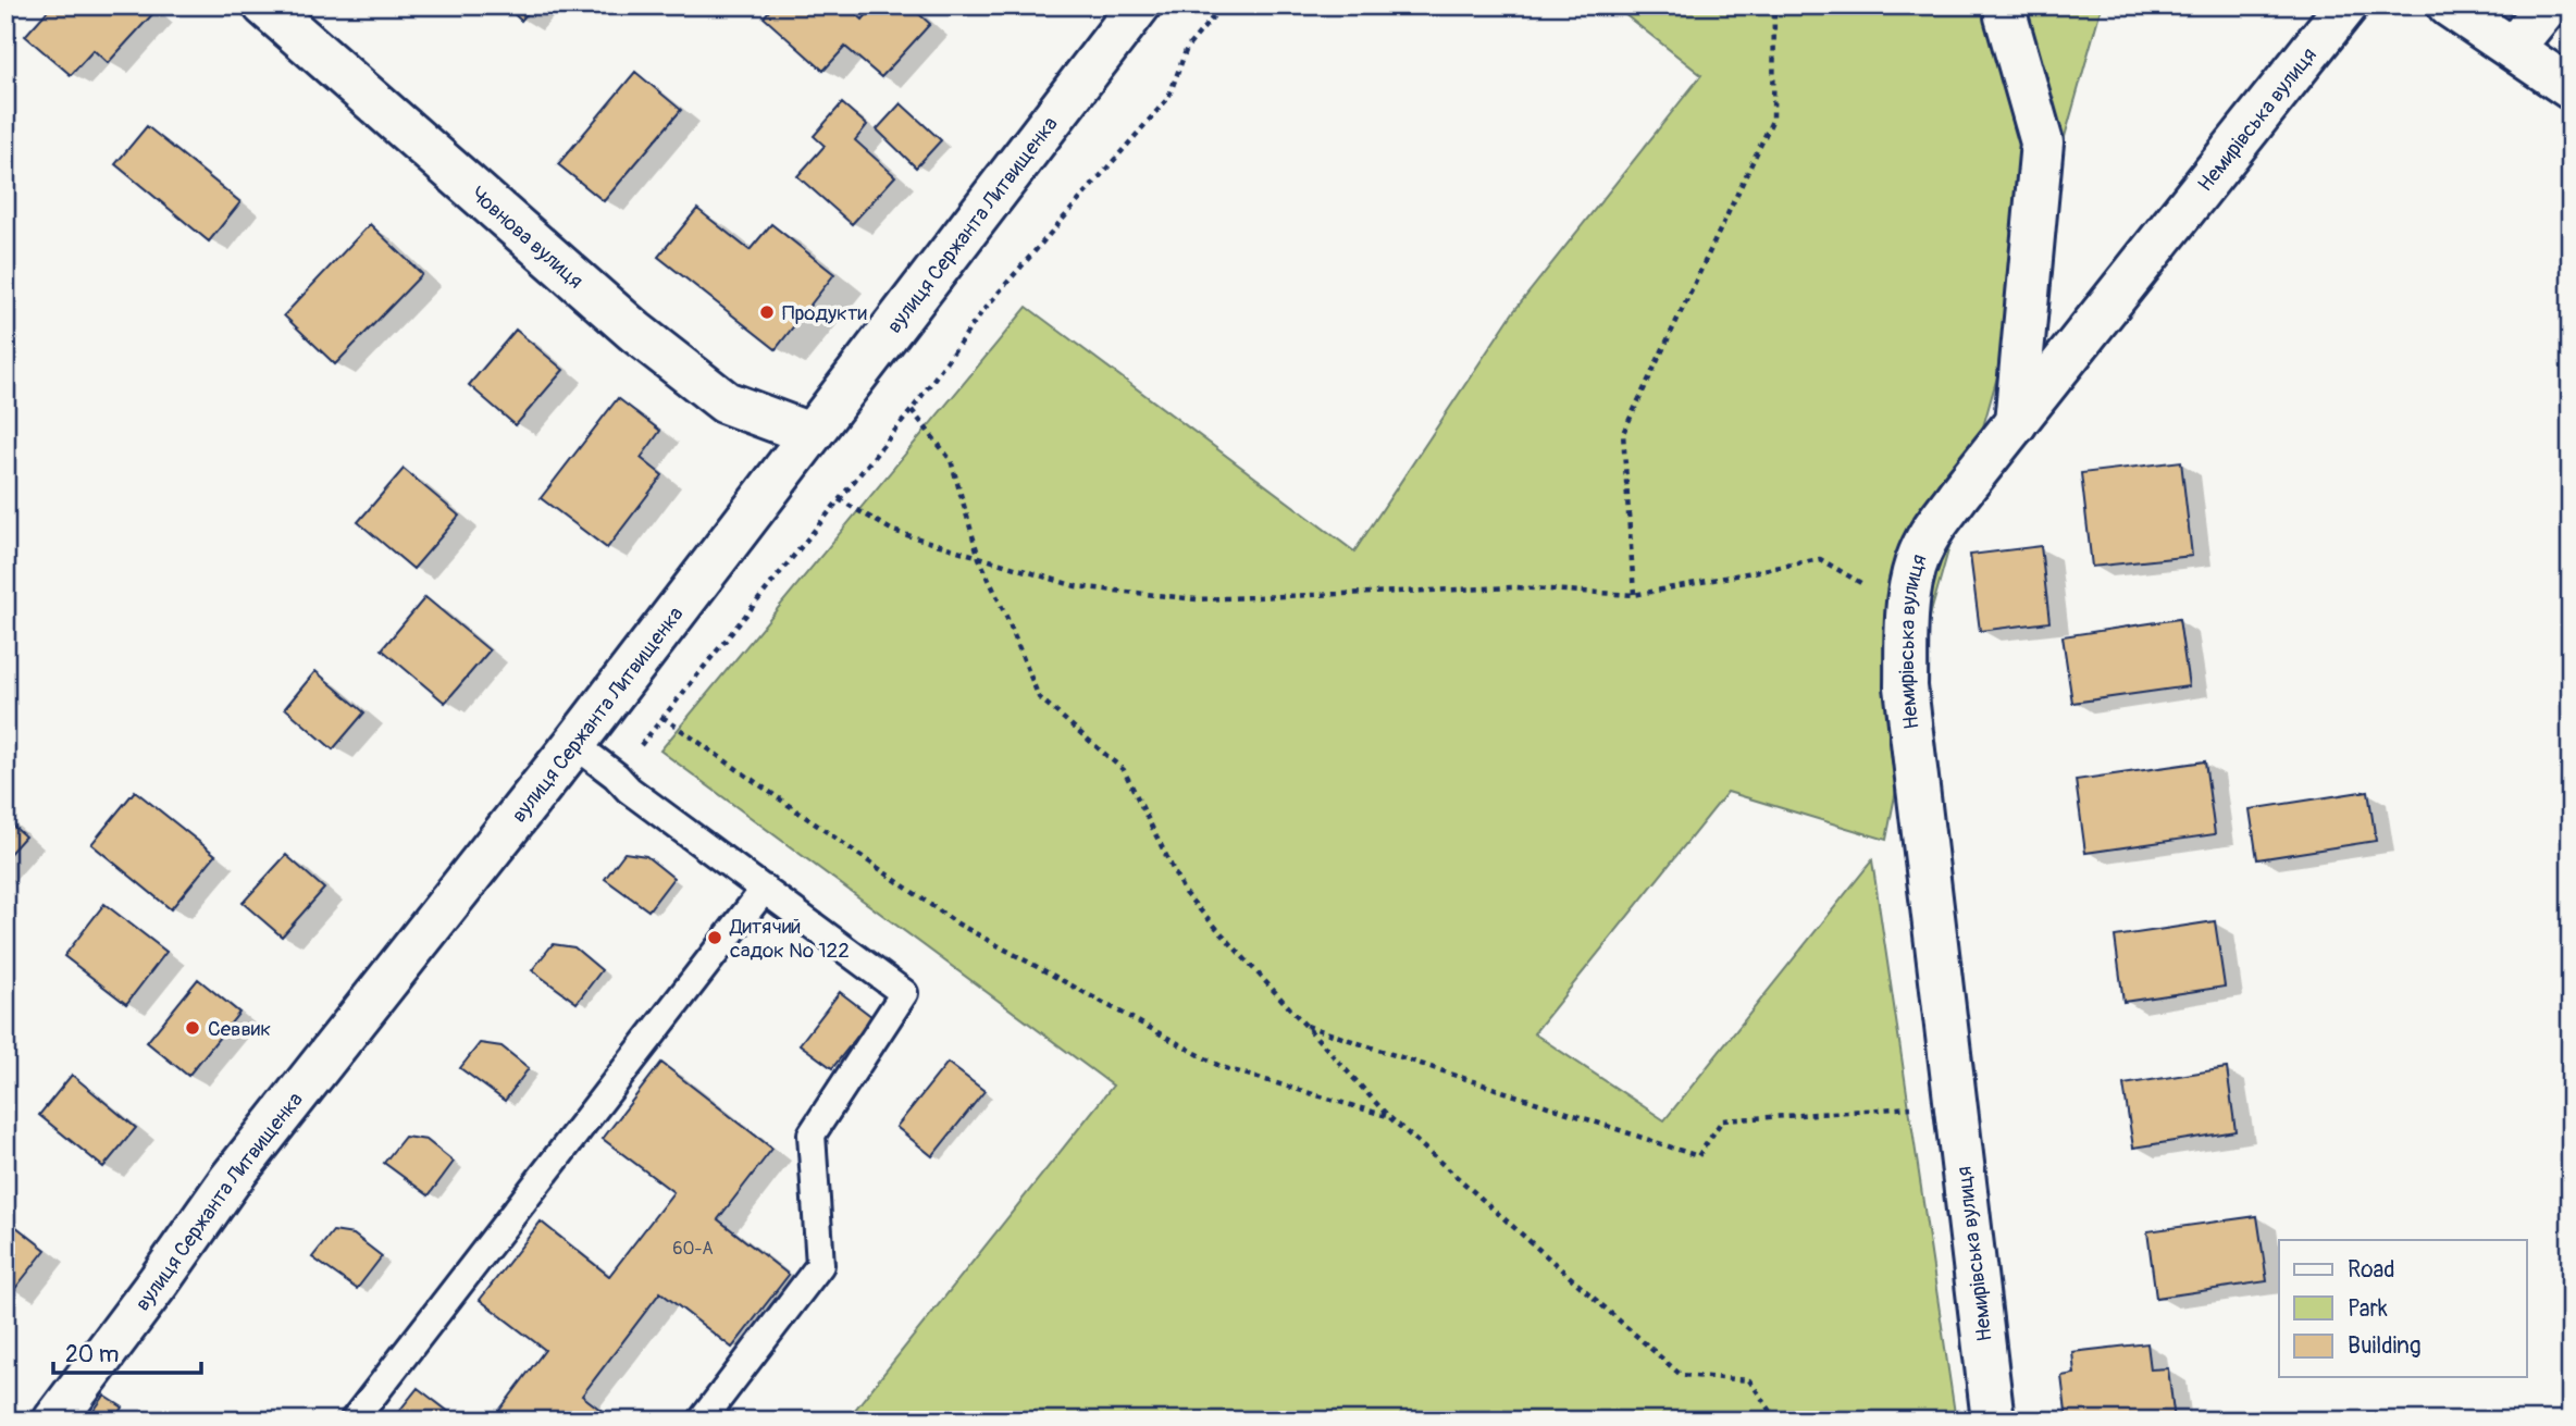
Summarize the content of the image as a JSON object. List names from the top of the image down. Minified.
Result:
{"streets":{"street":["Немирівська вулиця","вулиця Сержанта Литвищенка","Човнова вулиця"]},"crossings":[["вулиця Сержанта Литвищенка","Човнова вулиця"]],"places":["Продукти","Дитячий садок № 122","Севвик"],"house_numbers":["60-А"],"legend":["Road","Park","Building"],"scale_bar":"20 m"}
